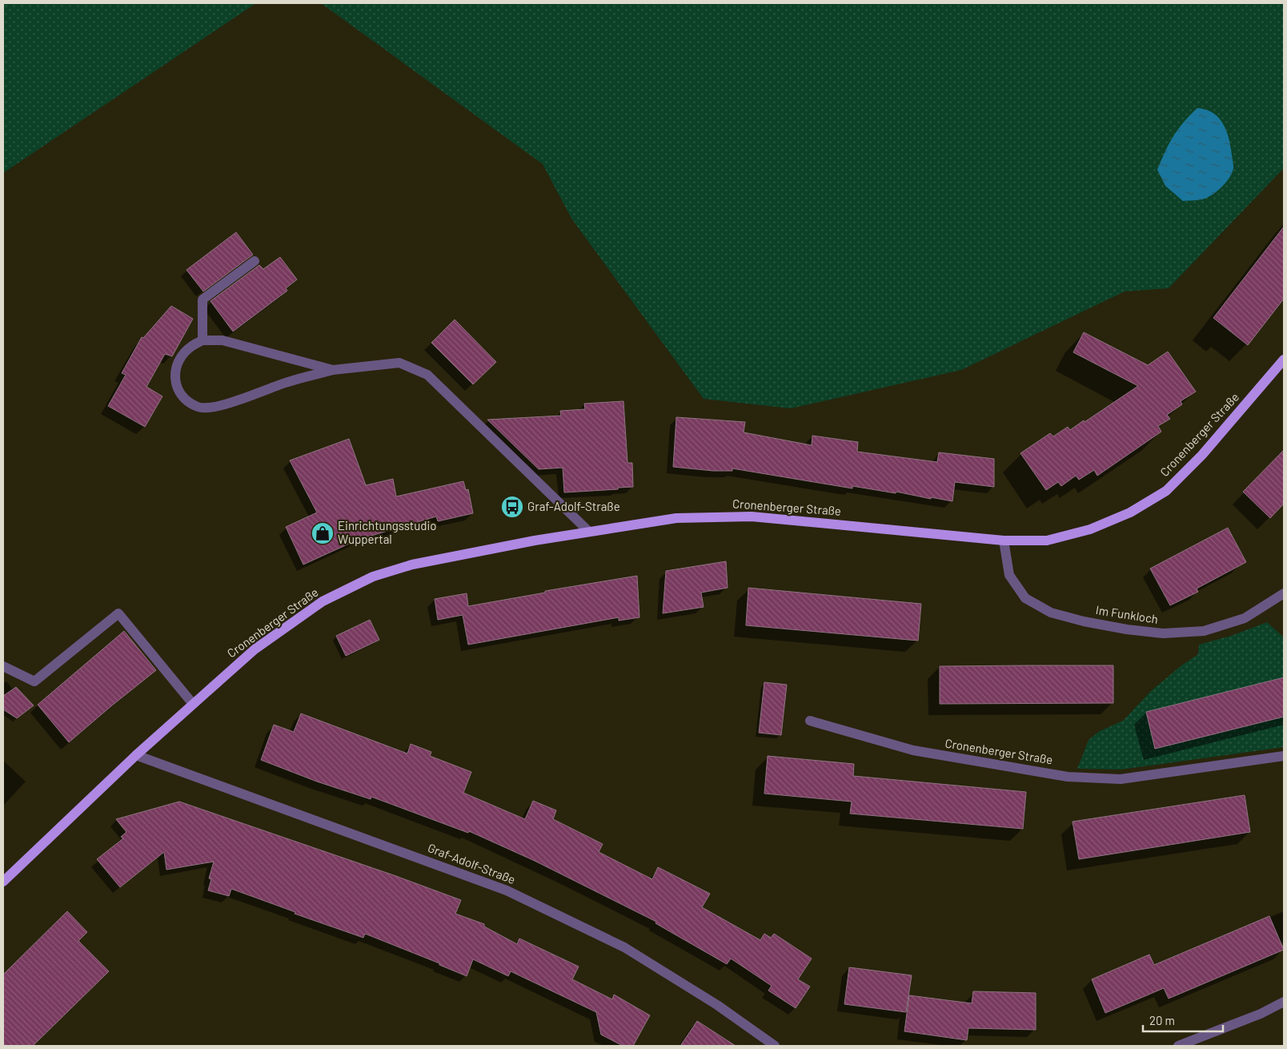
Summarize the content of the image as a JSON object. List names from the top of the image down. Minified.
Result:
{"streets":{"main road":["Cronenberger Straße"],"street":["Im Funkloch","Graf-Adolf-Straße"]},"crossings":[["Cronenberger Straße","Im Funkloch"],["Cronenberger Straße","Graf-Adolf-Straße"]],"places":{"bus stop":["Graf-Adolf-Straße"],"shop":["Einrichtungsstudio Wuppertal"]},"scale_bar":"20 m"}
